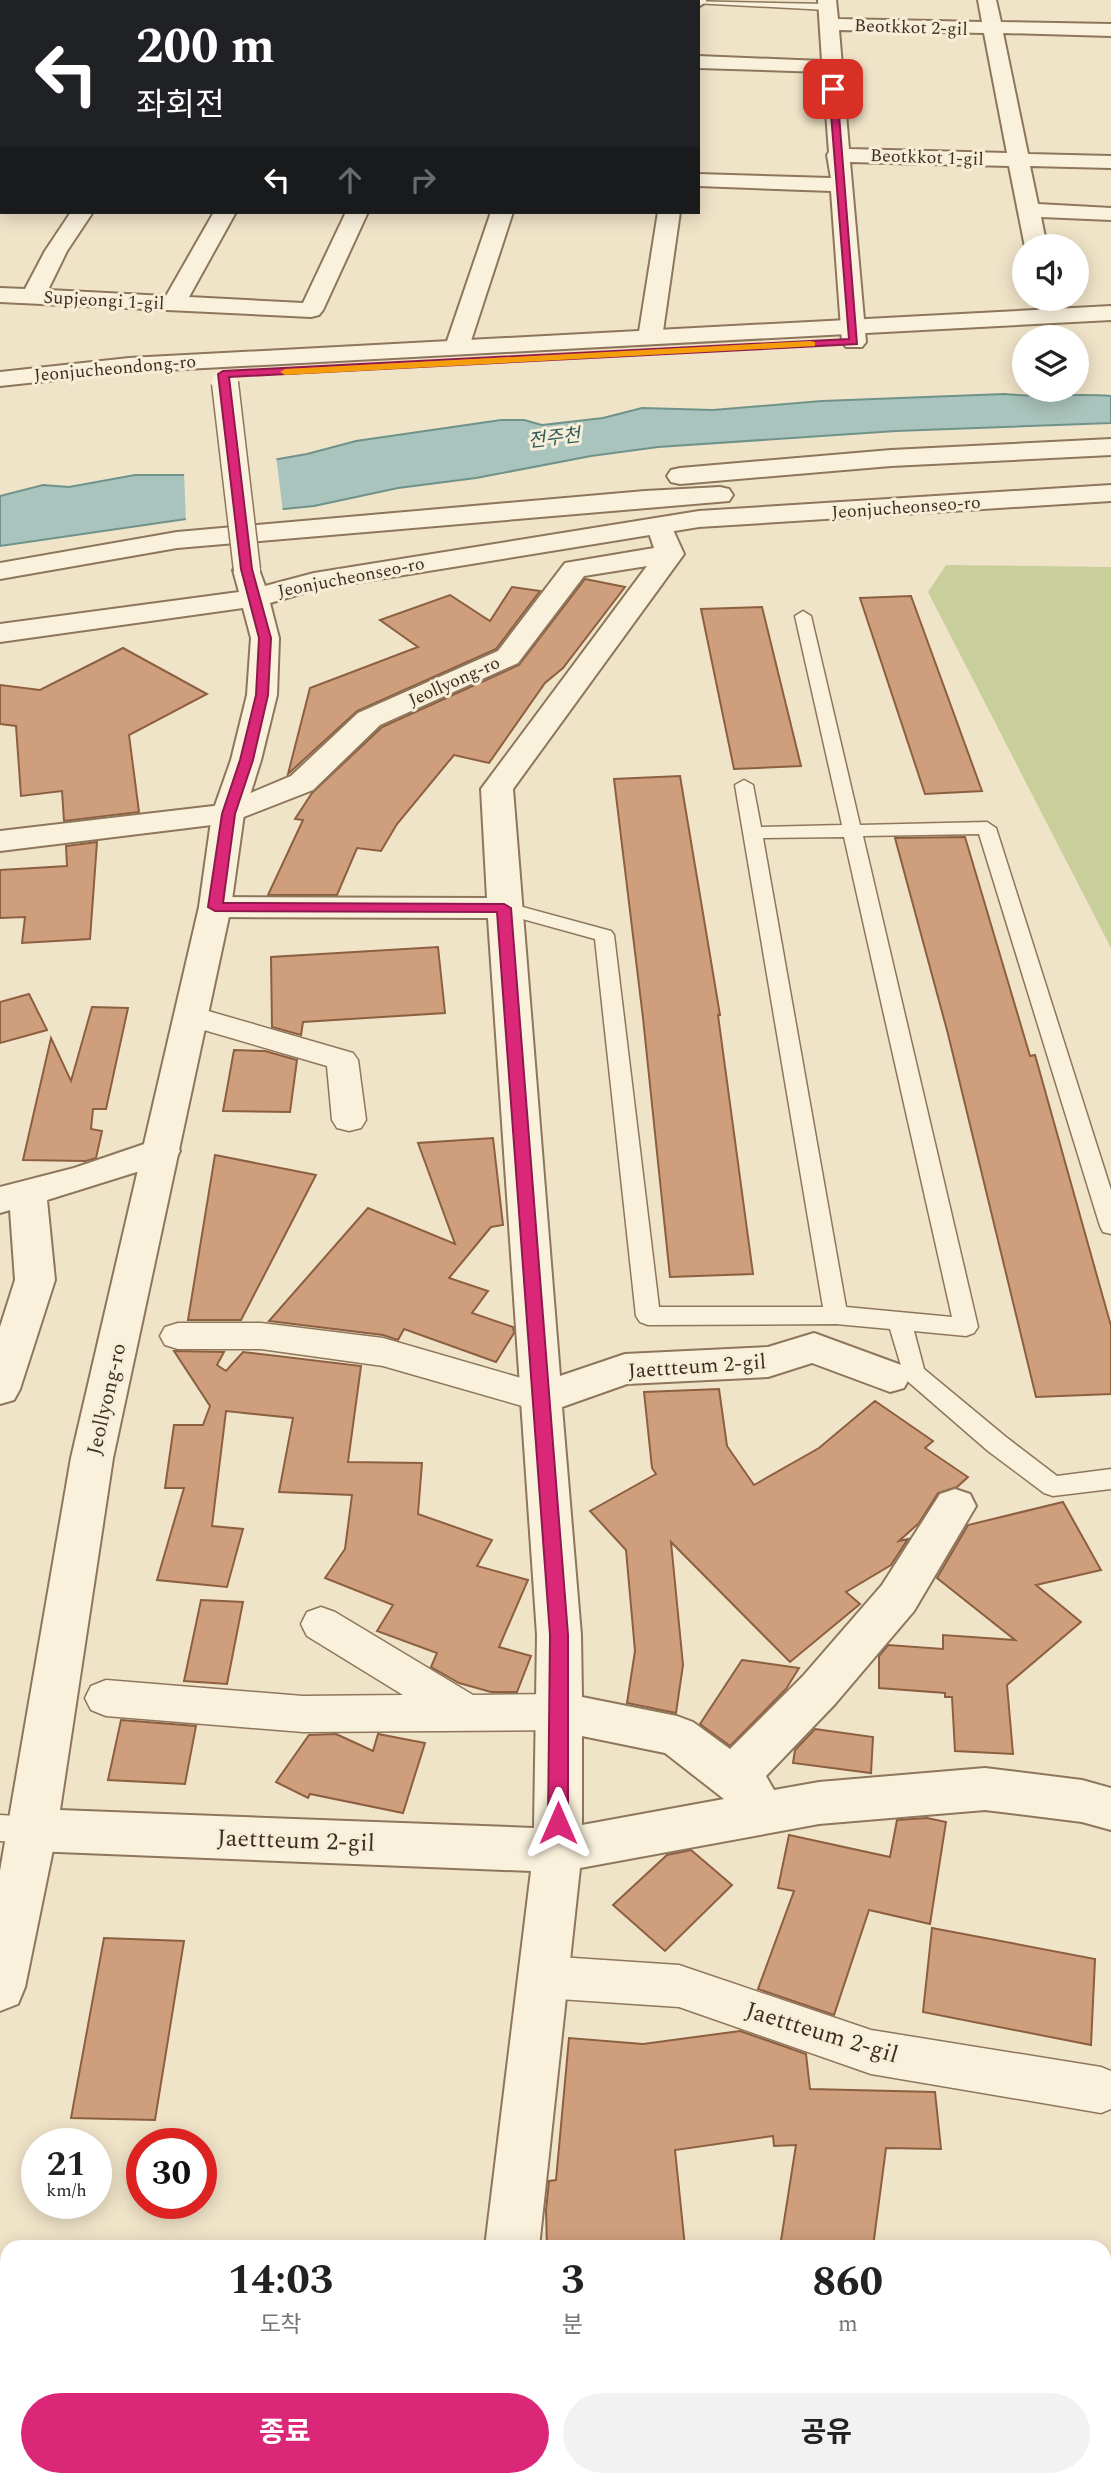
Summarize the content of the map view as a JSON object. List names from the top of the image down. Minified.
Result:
{"streets":{"street":["Beotkkot 2-gil","Beotkkot 1-gil","Supjeongi 1-gil","Jeonjucheondong-ro","Jeonjucheonseo-ro","Jeollyong-ro","Jaettteum 2-gil"]},"crossings":[["Beotkkot 2-gil","Beotkkot 1-gil"],["Jeonjucheondong-ro","Jeollyong-ro"],["Jeonjucheonseo-ro","Jeollyong-ro"],["Jeollyong-ro","Jaettteum 2-gil"]],"water":["전주천"],"page":{"turn":["200 m","좌회전"],"speed":"21 km/h","limit":"30","eta":["14:03","도착","3","분","860","m"],"buttons":["종료","공유"]}}
